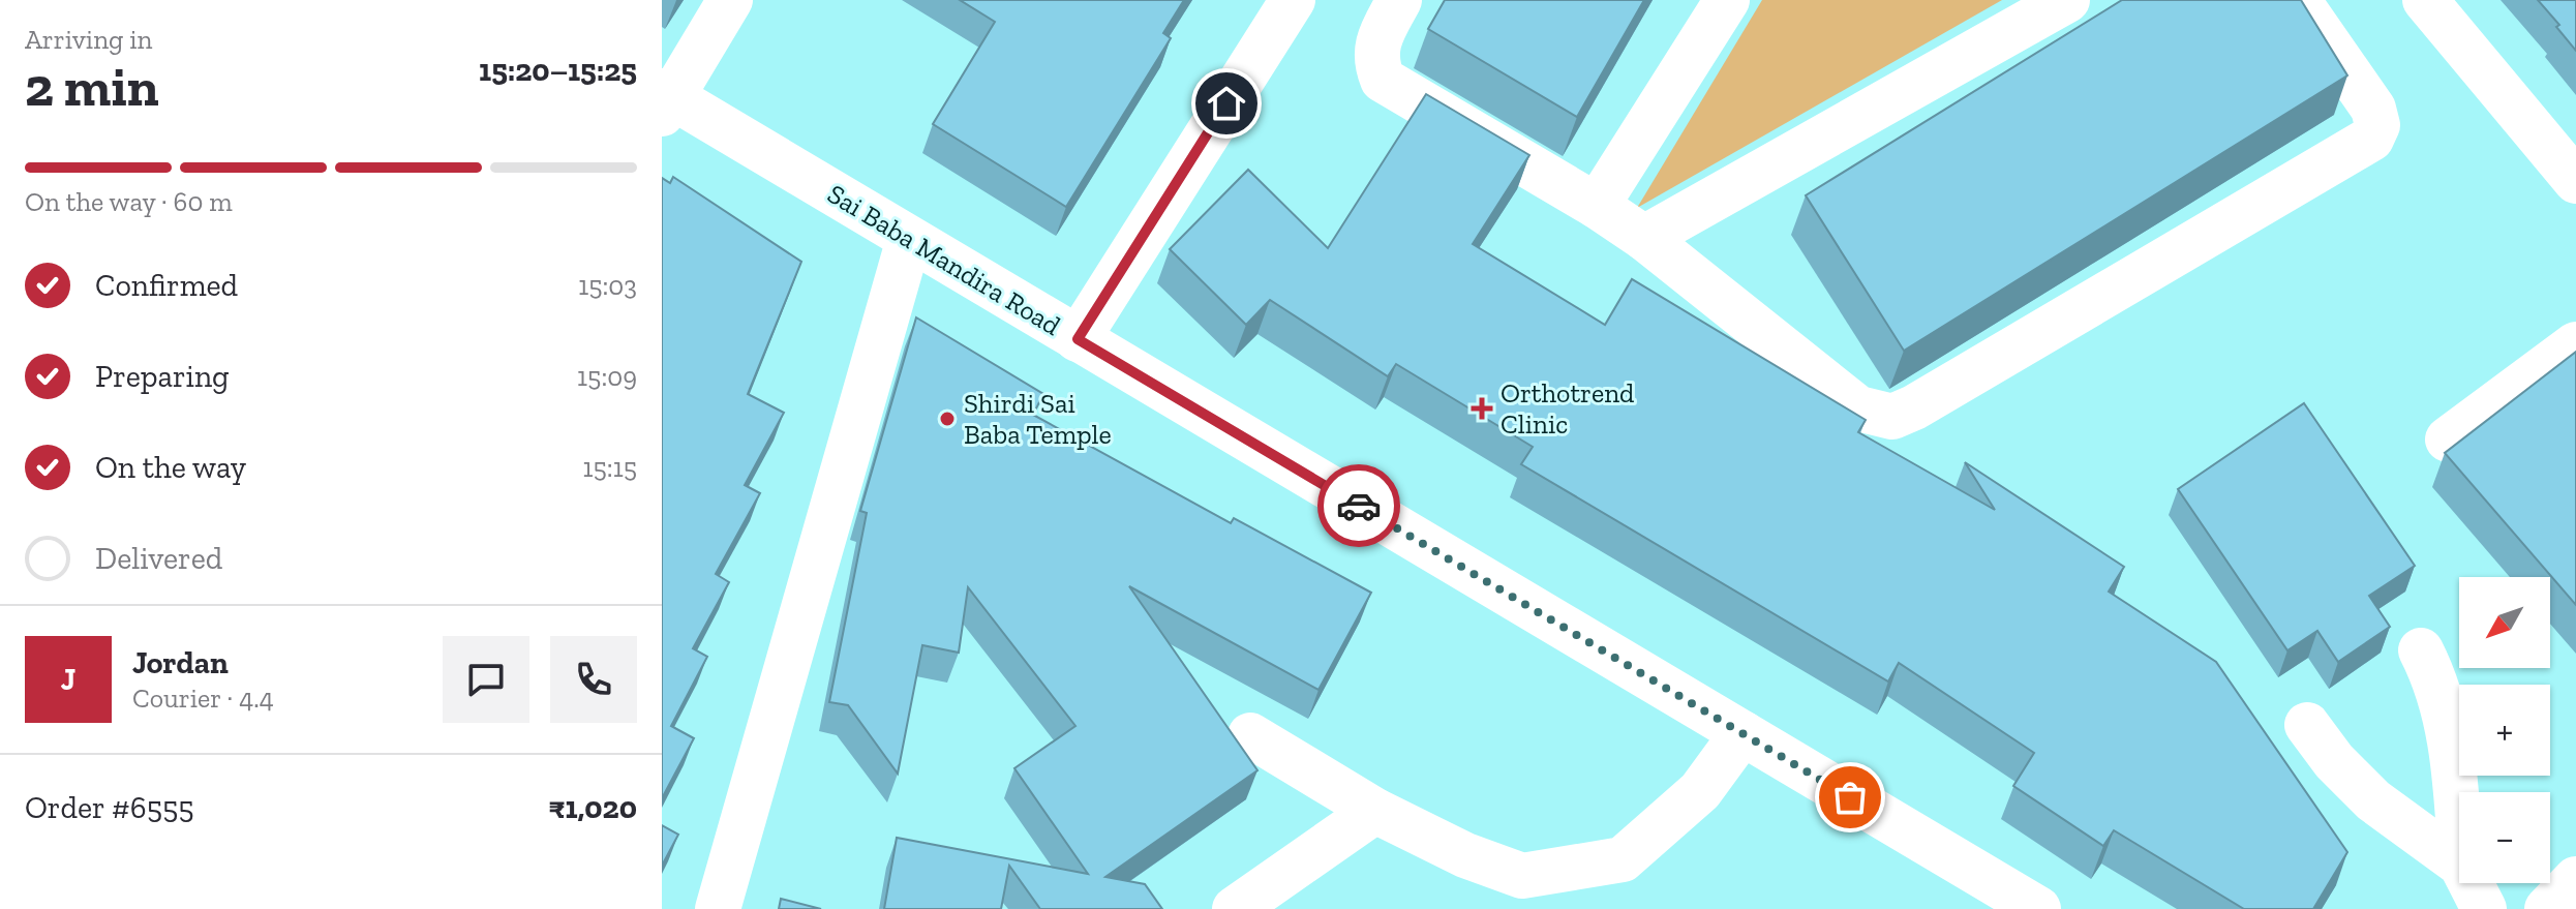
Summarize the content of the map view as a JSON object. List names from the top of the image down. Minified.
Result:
{"streets":{"street":["Sai Baba Mandira Road"]},"places":{"health":["Orthotrend Clinic"],"other":["Shirdi Sai Baba Temple"]},"north":"bottom left","page":{"heading":["2 min","Arriving in","15:20–15:25"],"panel":["Jordan","Courier · 4.4","Order #6555","₹1,020"],"bar":"On the way · 60 m","list":[["Confirmed","15:03"],["Preparing","15:09"],["On the way","15:15"],"Delivered"],"map_buttons":["+","−"],"round":"J"}}
